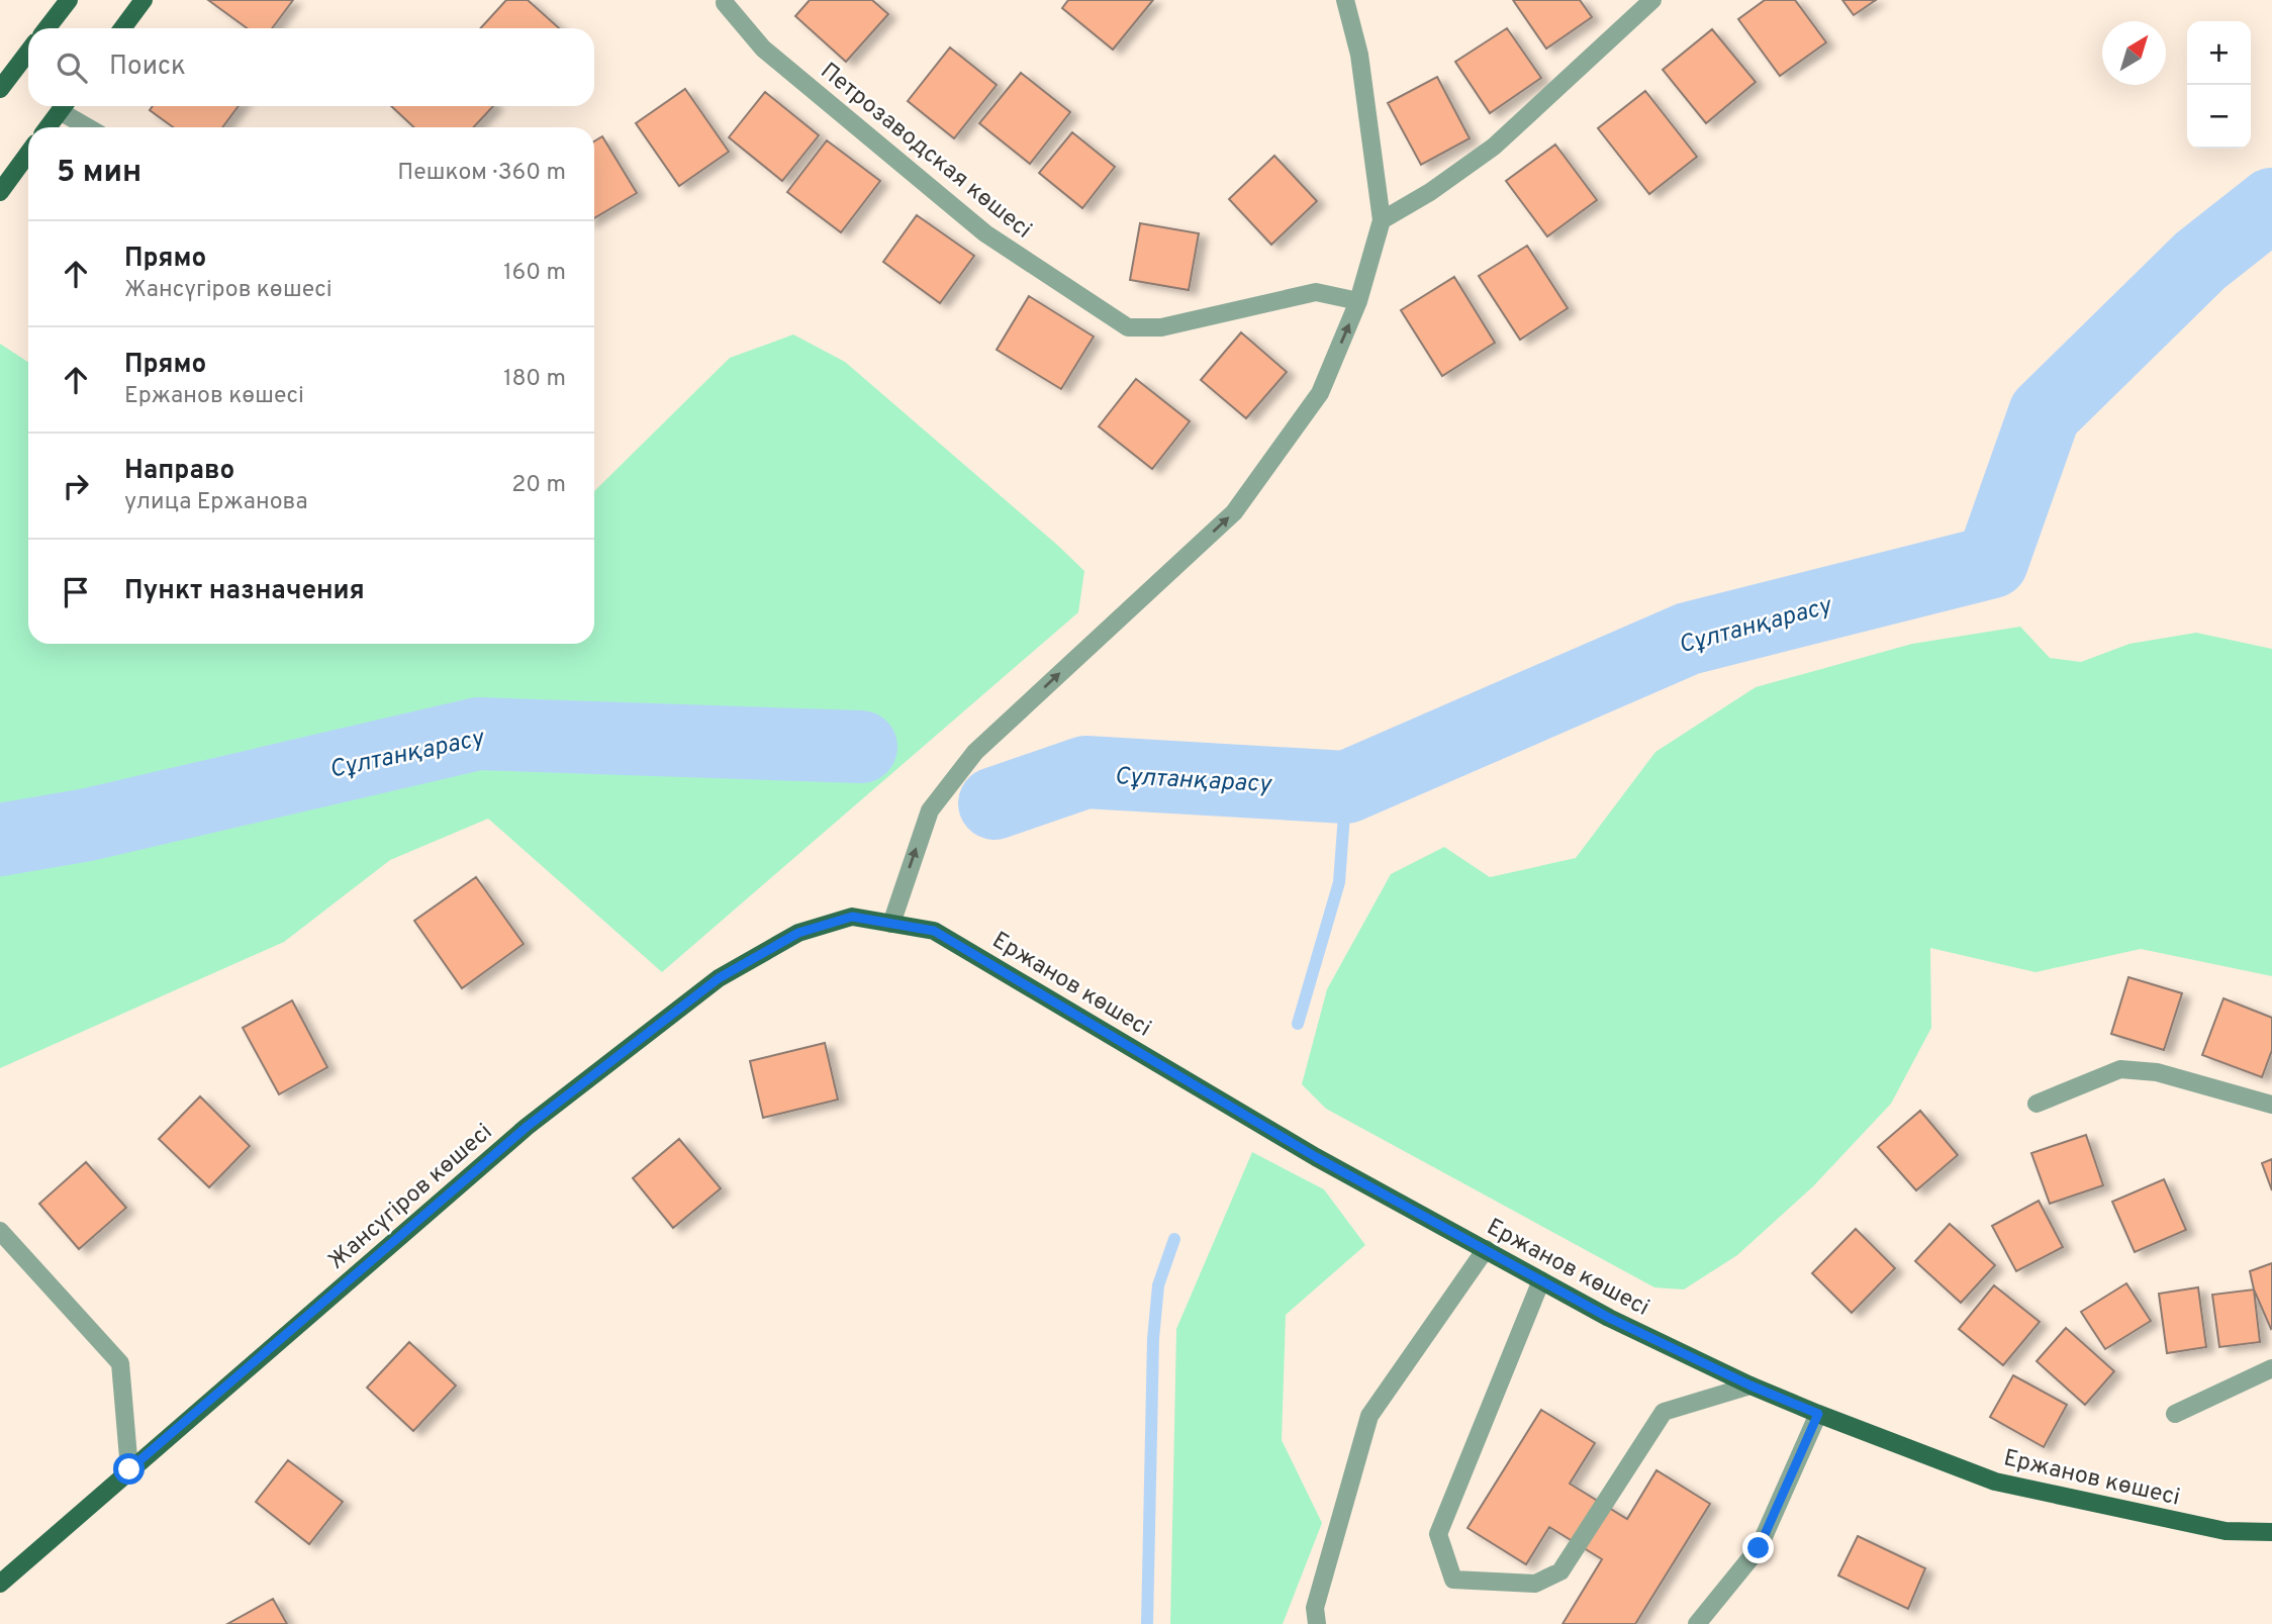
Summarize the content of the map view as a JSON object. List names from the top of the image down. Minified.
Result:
{"streets":{"main road":["Ержанов көшесі","Жансүгіров көшесі"],"street":["Петрозаводская көшесі"]},"crossings":[["Ержанов көшесі","Жансүгіров көшесі"]],"water":["Сұлтанқарасу"],"north":"top right","page":{"map_buttons":["+","−"],"search":"Поиск","heading":["5 мин","Пешком · 360 m"],"list":[["Прямо","Жансүгіров көшесі","160 m"],["Прямо","Ержанов көшесі","180 m"],["Направо","улица Ержанова","20 m"],"Пункт назначения"]}}
